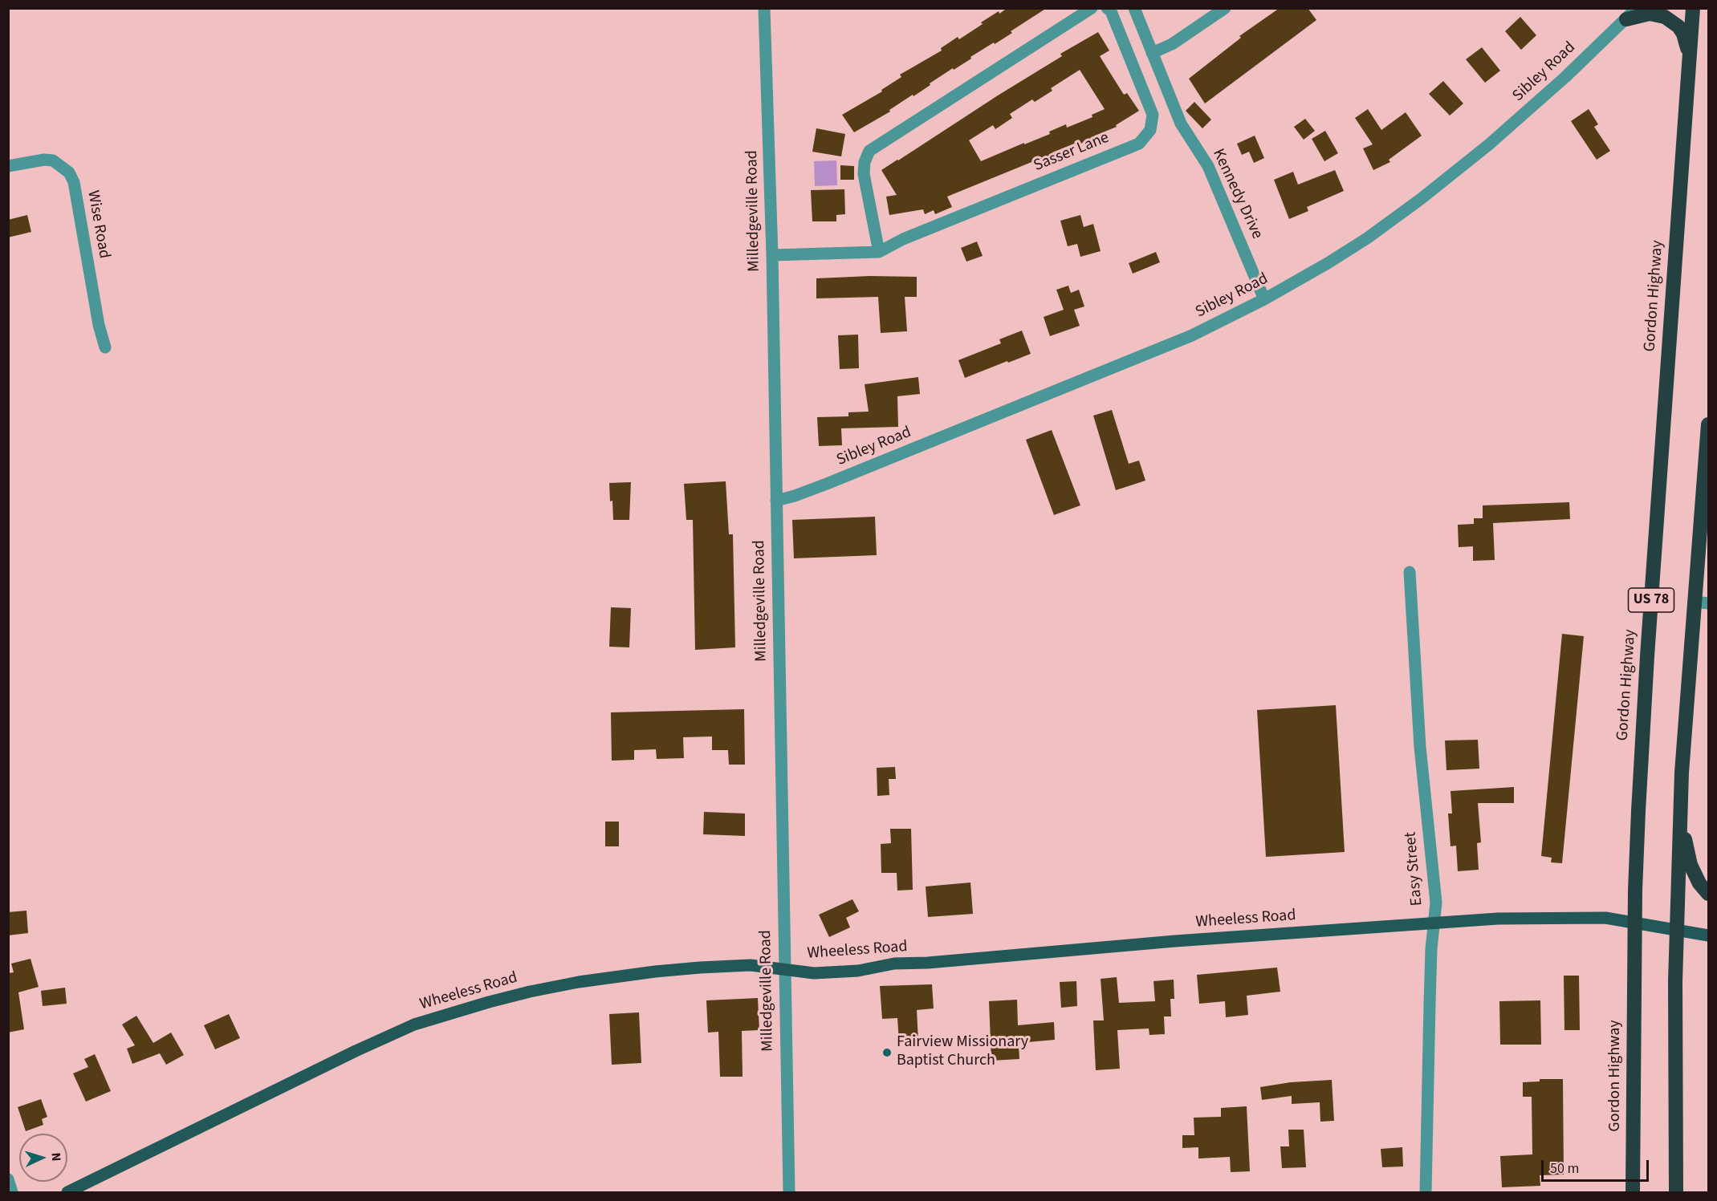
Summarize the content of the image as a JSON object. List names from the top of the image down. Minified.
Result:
{"streets":{"highway":["Gordon Highway","US 78"],"main road":["Wheeless Road"],"street":["Sibley Road","Sasser Lane","Kennedy Drive","Milledgeville Road","Wise Road","Easy Street"]},"crossings":[["Sibley Road","Kennedy Drive"],["Sibley Road","Milledgeville Road"],["Sasser Lane","Milledgeville Road"],["Milledgeville Road","Wheeless Road"],["Gordon Highway","Wheeless Road"],["US 78","Wheeless Road"],["Easy Street","Wheeless Road"]],"places":["Fairview Missionary Baptist Church"],"scale_bar":"50 m","north":"right"}
